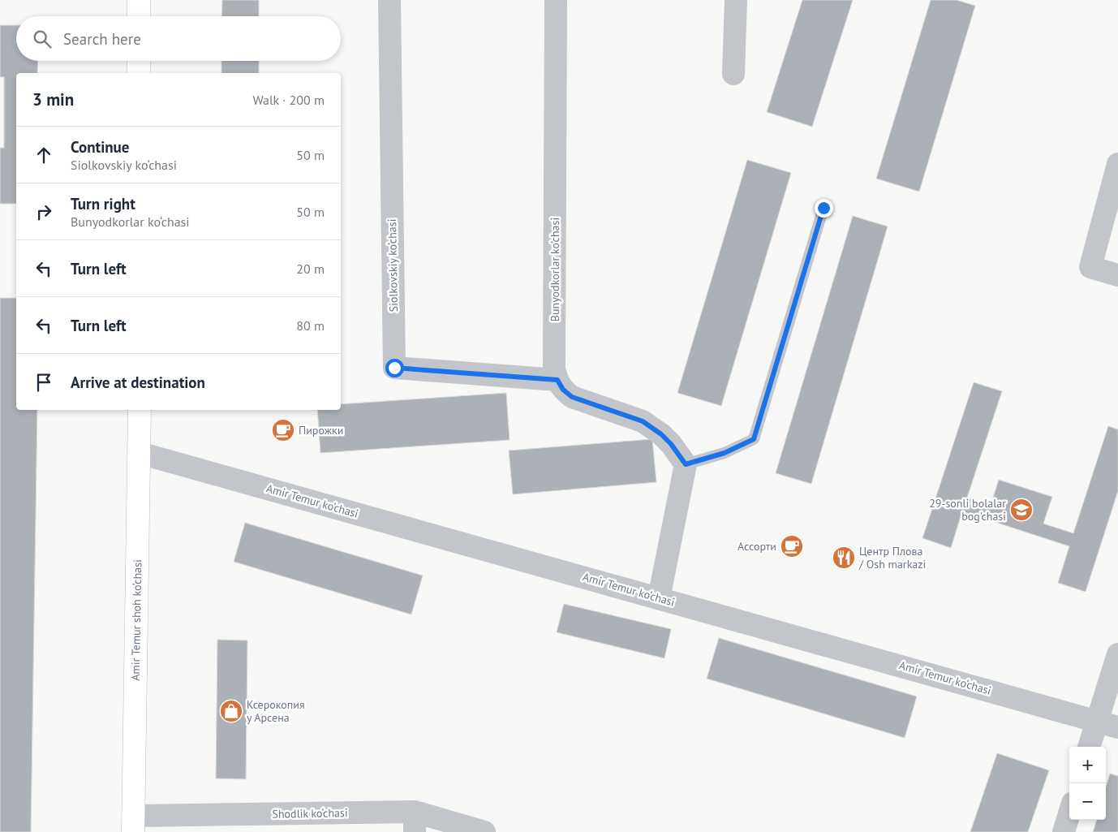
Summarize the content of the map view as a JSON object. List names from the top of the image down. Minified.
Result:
{"streets":{"main road":["Amir Temur shoh ko‘chasi"],"street":["Siolkovskiy ko‘chasi","Bunyodkorlar ko‘chasi","Amir Temur ko‘chasi","Shodlik ko‘chasi"]},"crossings":[["Siolkovskiy ko‘chasi","Bunyodkorlar ko‘chasi"],["Amir Temur ko‘chasi","Amir Temur shoh ko‘chasi"],["Amir Temur shoh ko‘chasi","Shodlik ko‘chasi"]],"places":{"cafe":["Пирожки","Ассорти"],"school or university":["29-sonli bolalar bog'chasi"],"restaurant":["Центр Плова / Osh markazi"],"shop":["Ксерокопия у Арсена"]},"page":{"search":"Search here","heading":["3 min","Walk · 200 m"],"list":[["Continue","Siolkovskiy ko‘chasi","50 m"],["Turn right","Bunyodkorlar ko‘chasi","50 m"],["Turn left","20 m"],["Turn left","80 m"],"Arrive at destination"],"map_buttons":["+","−"]}}
